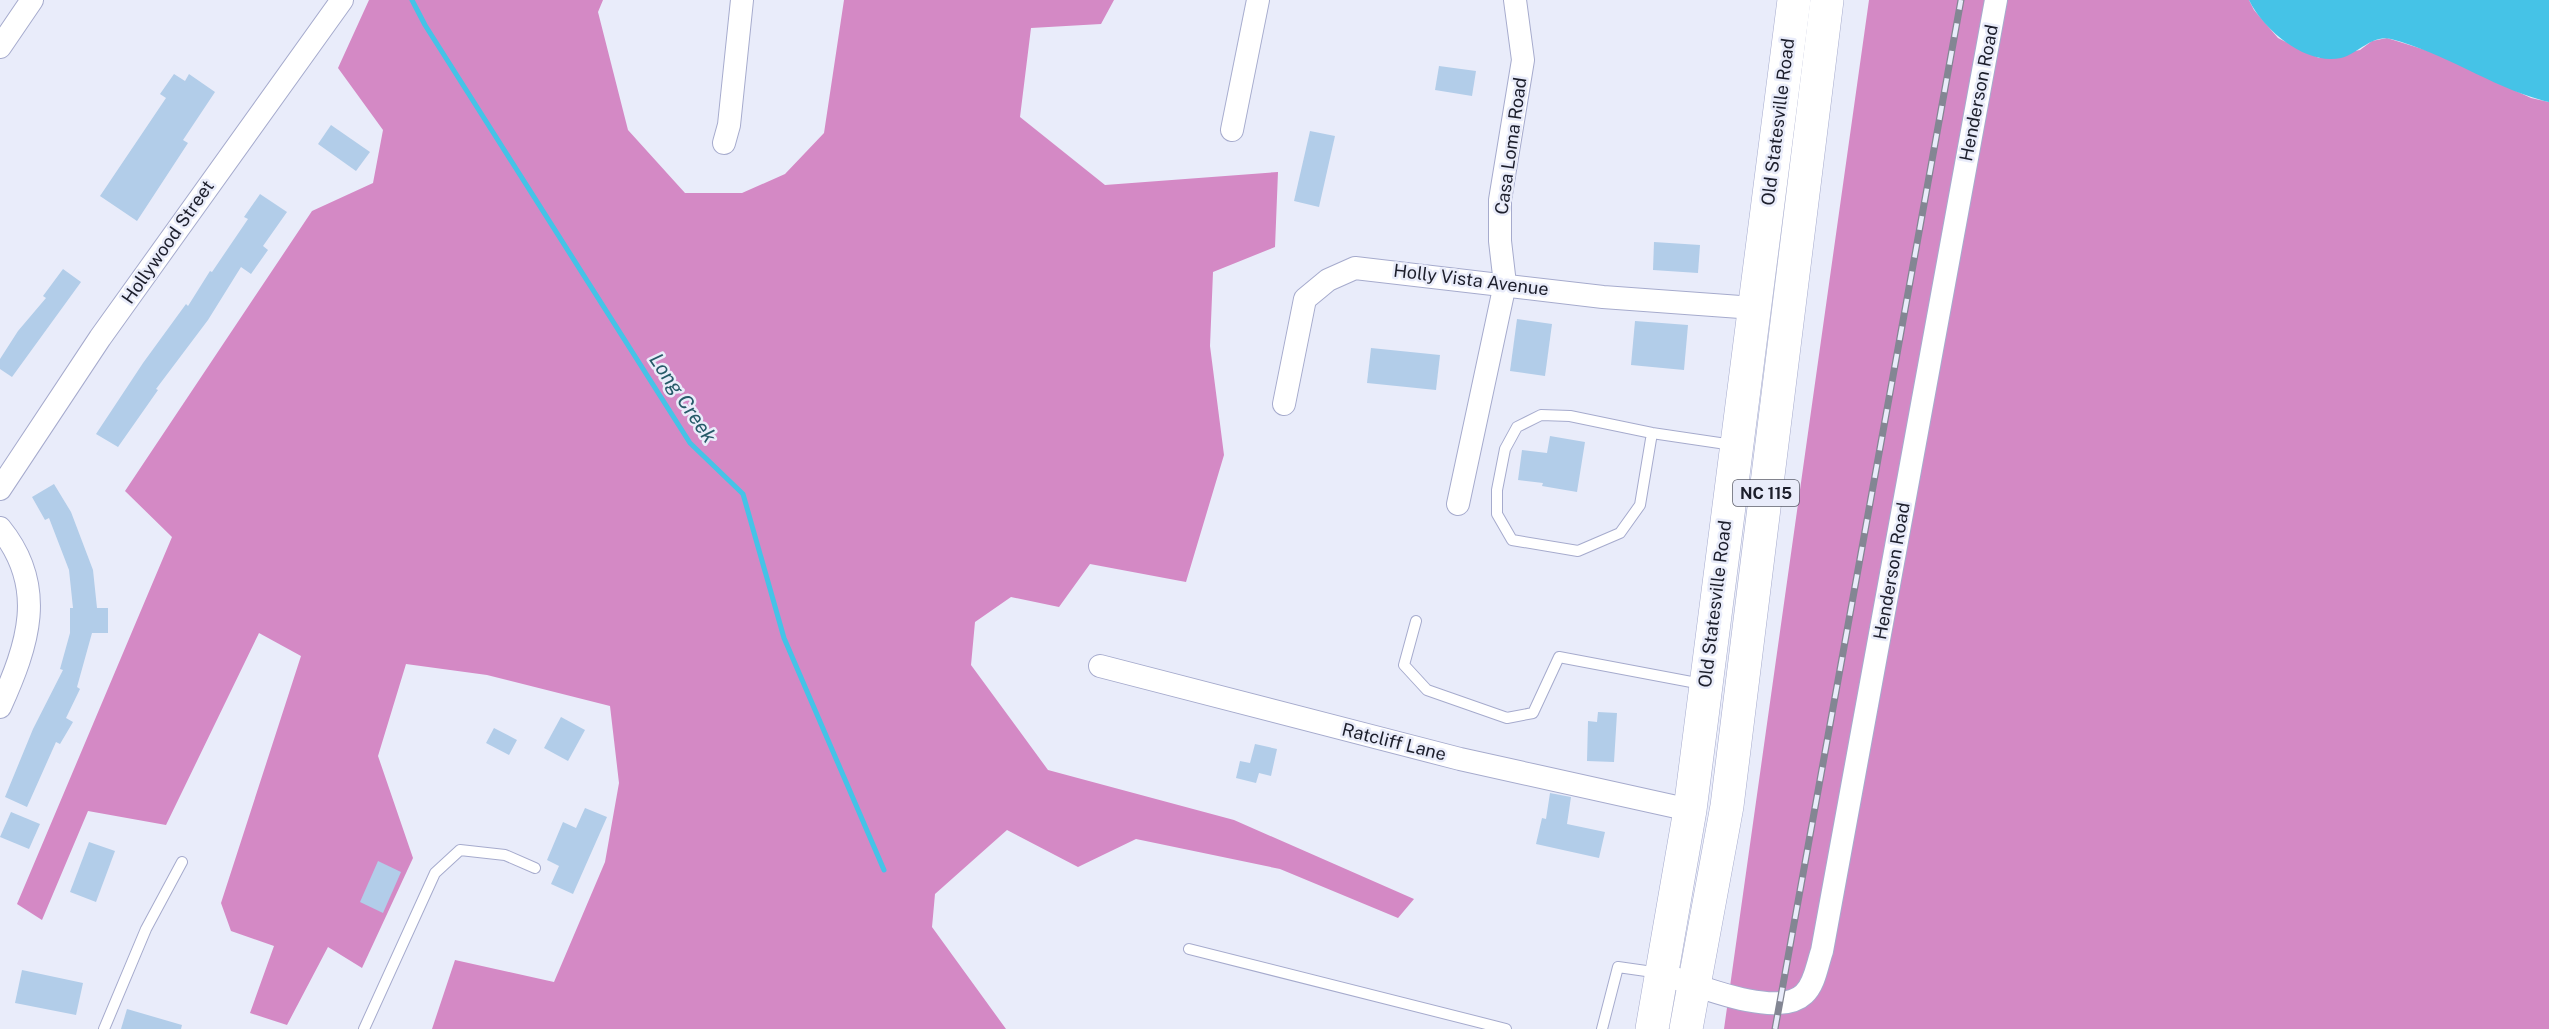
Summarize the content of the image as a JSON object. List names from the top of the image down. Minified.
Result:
{"streets":{"main road":["Old Statesville Road","NC 115"],"street":["Henderson Road","Casa Loma Road","Hollywood Street","Holly Vista Avenue","Ratcliff Lane"]},"crossings":[["Henderson Road","Old Statesville Road"],["Old Statesville Road","Holly Vista Avenue"],["Old Statesville Road","Ratcliff Lane"],["Casa Loma Road","Holly Vista Avenue"]],"water":["Long Creek"]}
